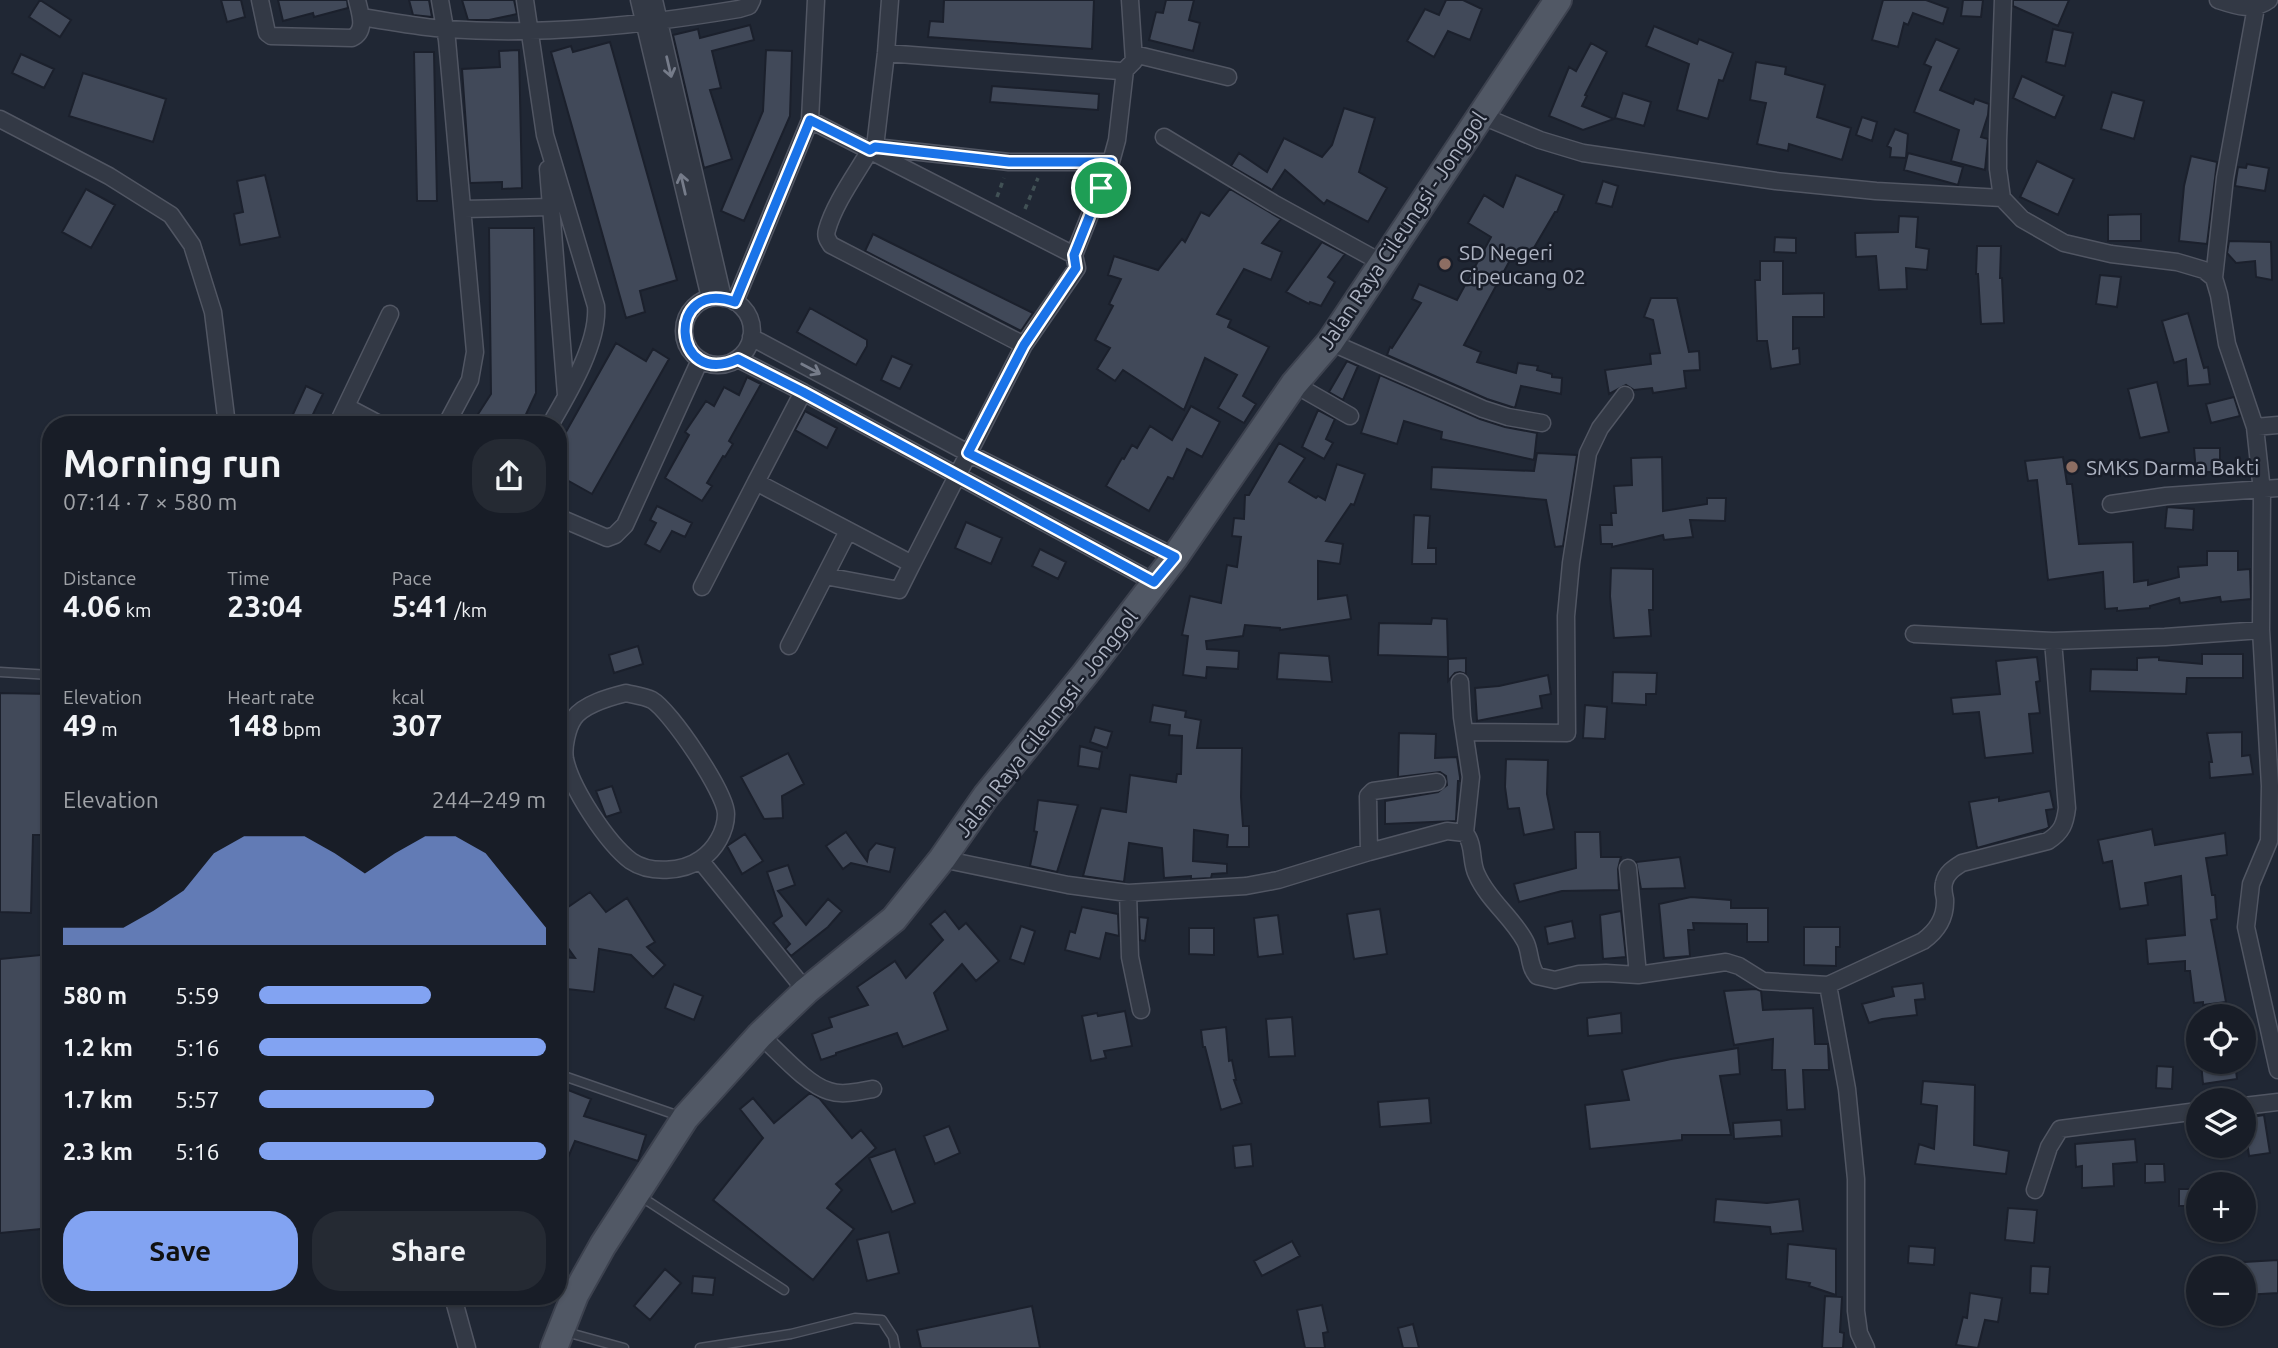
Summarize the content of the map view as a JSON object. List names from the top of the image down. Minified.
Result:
{"streets":{"main road":["Jalan Raya Cileungsi - Jonggol"]},"places":["SD Negeri Cipeucang 02","SMKS Darma Bakti"],"page":{"heading":["Morning run","07:14 · 7 × 580 m"],"stats":[["Distance","4.06 km"],["Time","23:04"],["Pace","5:41 /km"],["Elevation","49 m"],["Heart rate","148 bpm"],["kcal","307"]],"chart":["Elevation","244–249 m"],"list":[{"name":"580 m","note":"5:59"},{"name":"1.2 km","note":"5:16"},{"name":"1.7 km","note":"5:57"},{"name":"2.3 km","note":"5:16"}],"map_buttons":["+","−"],"buttons":["Save","Share"]}}
